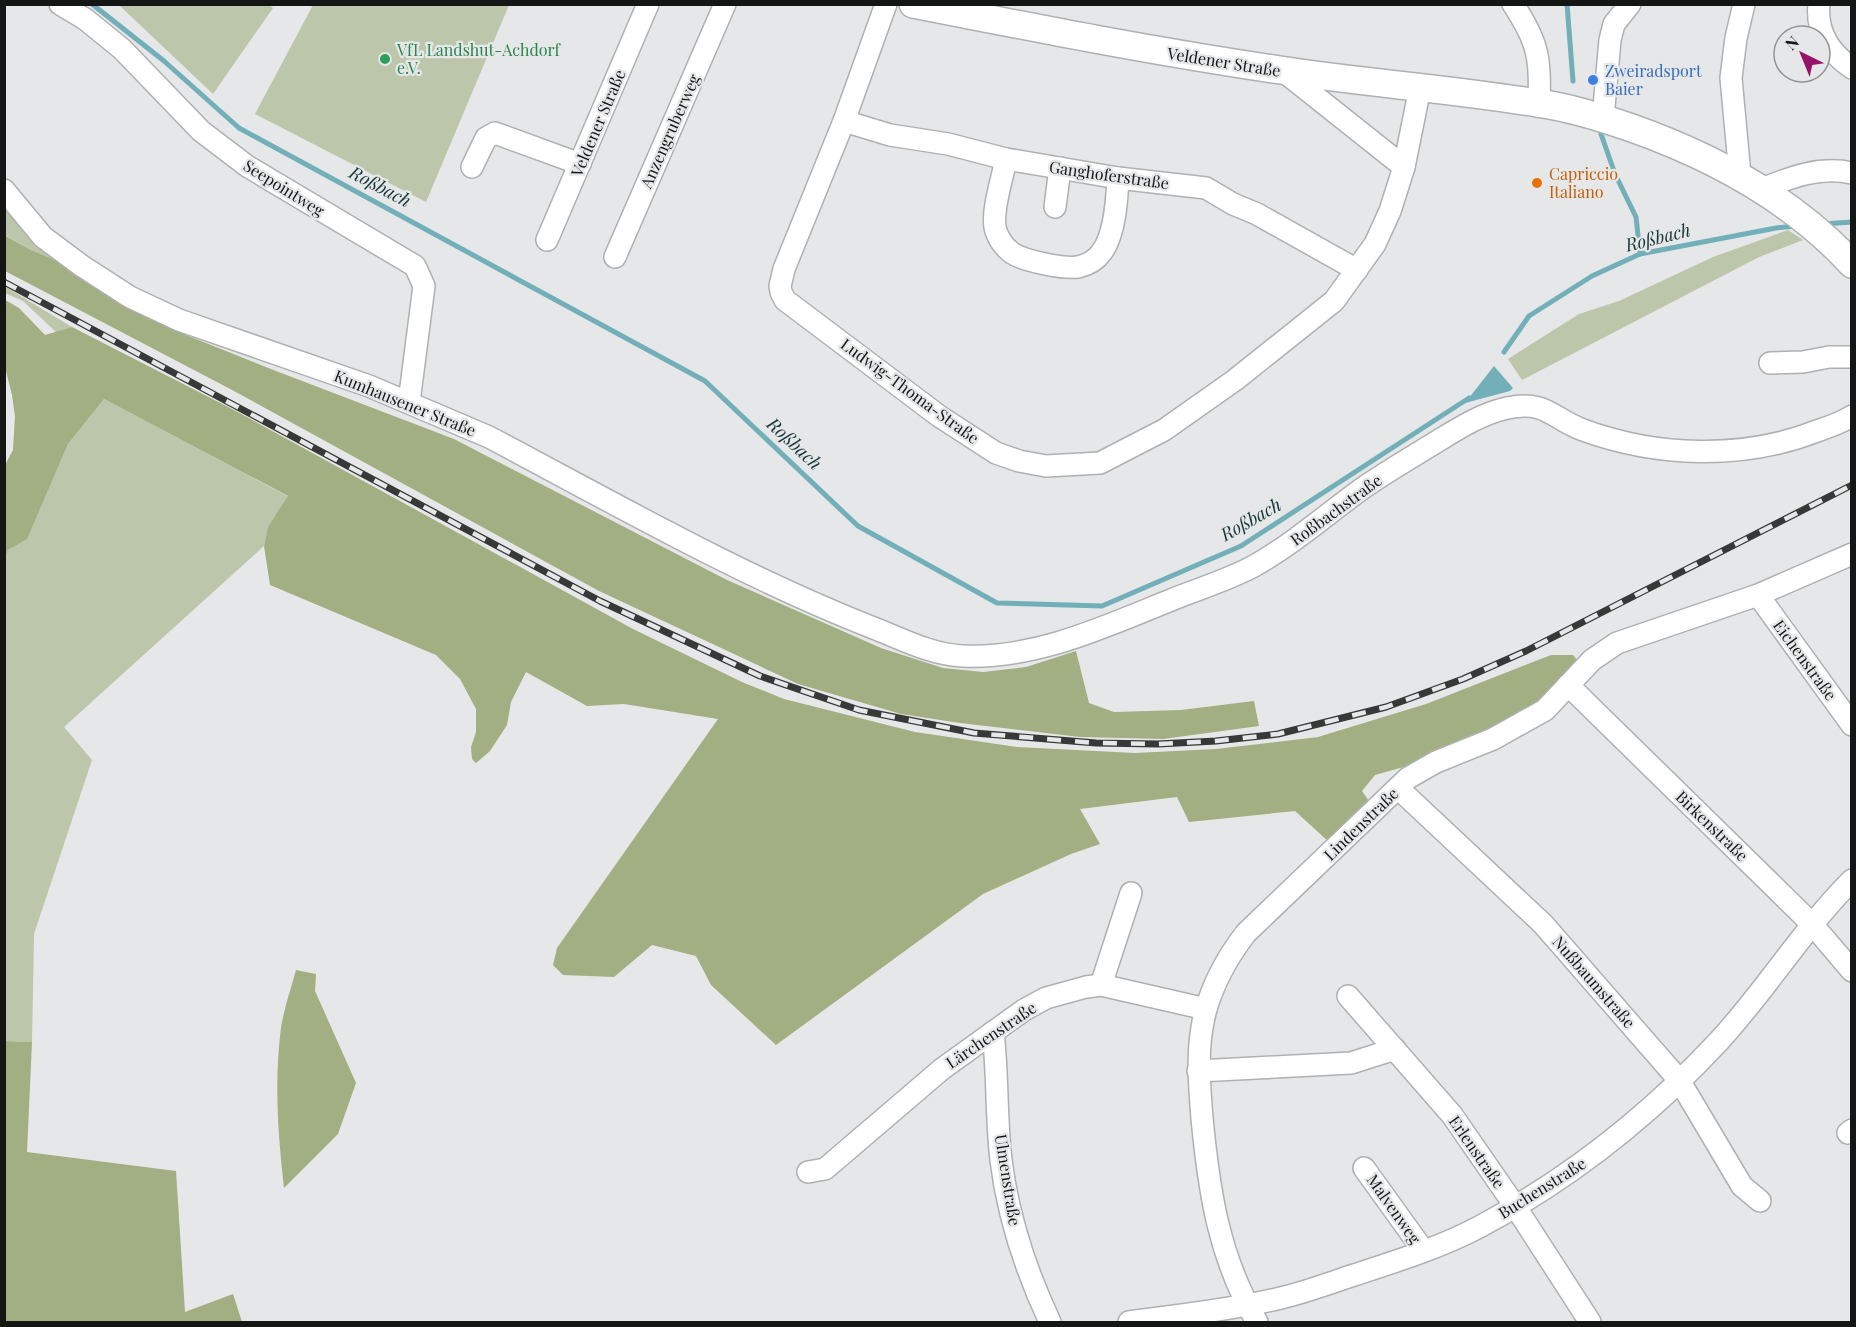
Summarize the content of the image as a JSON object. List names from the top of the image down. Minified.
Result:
{"streets":{"main road":["Veldener Straße"],"street":["Anzengruberweg","Ganghoferstraße","Seepointweg","Ludwig-Thoma-Straße","Kumhausener Straße","Roßbachstraße","Eichenstraße","Lindenstraße","Birkenstraße","Nußbaumstraße","Lärchenstraße","Erlenstraße","Ulmenstraße","Buchenstraße","Malvenweg"]},"crossings":[["Veldener Straße","Ludwig-Thoma-Straße"],["Ganghoferstraße","Ludwig-Thoma-Straße"],["Seepointweg","Kumhausener Straße"],["Kumhausener Straße","Roßbachstraße"],["Eichenstraße","Lindenstraße"],["Lindenstraße","Birkenstraße"],["Lindenstraße","Nußbaumstraße"],["Lindenstraße","Lärchenstraße"],["Lindenstraße","Buchenstraße"],["Birkenstraße","Buchenstraße"],["Nußbaumstraße","Buchenstraße"],["Lärchenstraße","Ulmenstraße"],["Erlenstraße","Buchenstraße"],["Buchenstraße","Malvenweg"]],"water":["Roßbach"],"places":["VfL Landshut-Achdorf e.V.","Zweiradsport Baier","Capriccio Italiano"],"north":"top left"}
